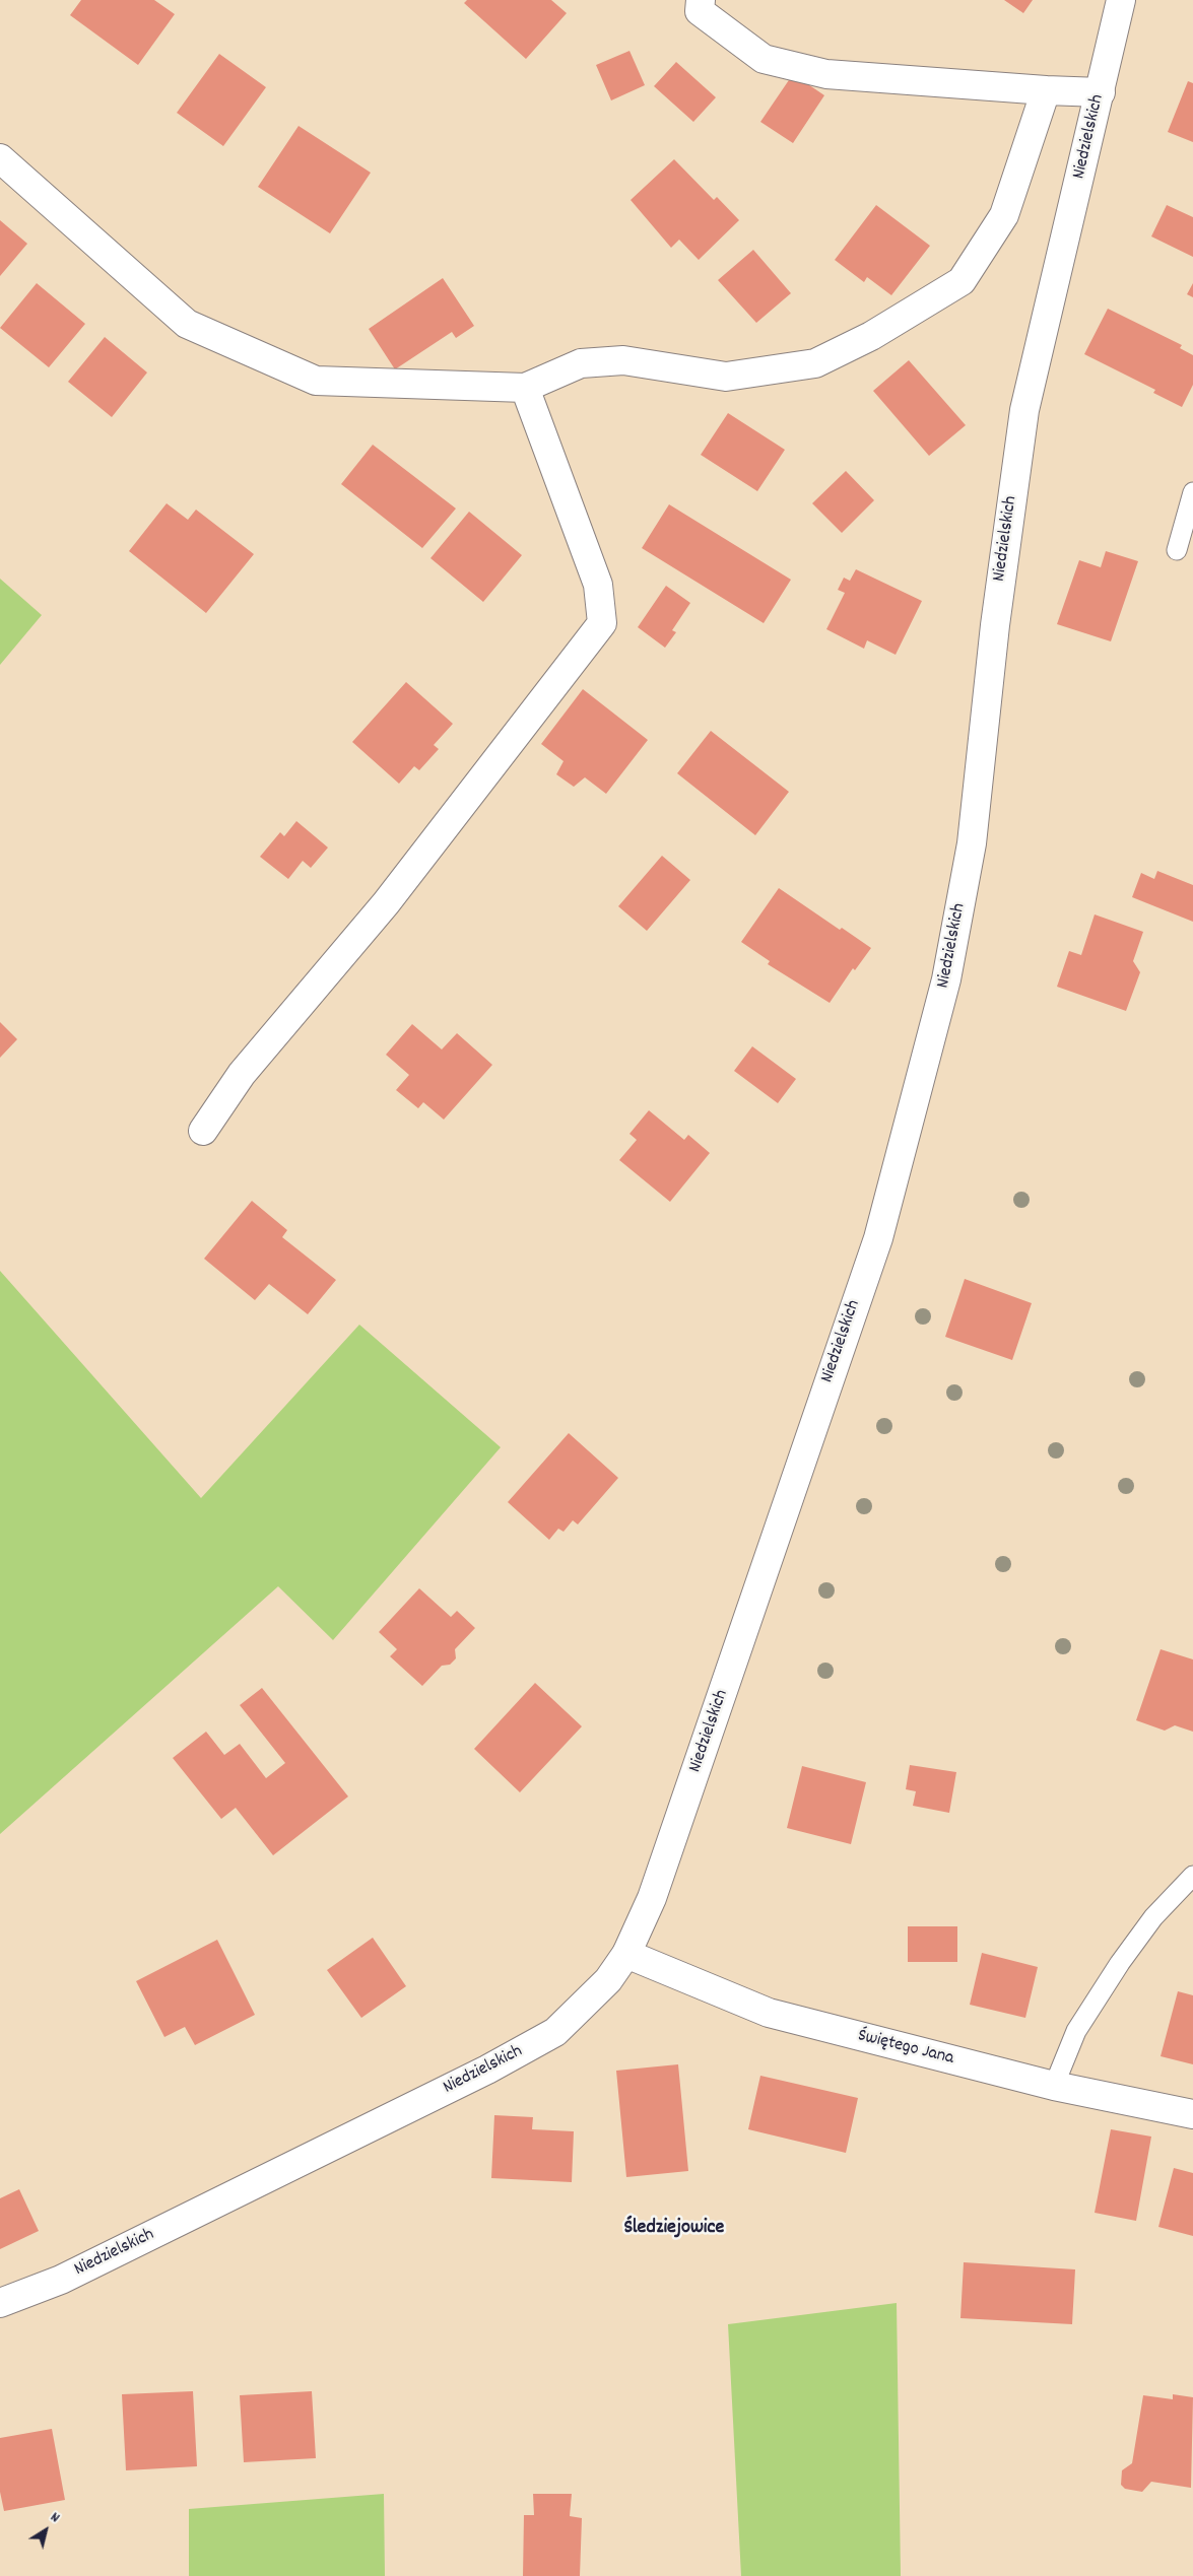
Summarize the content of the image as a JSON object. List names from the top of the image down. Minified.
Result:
{"streets":{"street":["Niedzielskich","Świętego Jana"]},"crossings":[["Niedzielskich","Świętego Jana"]],"districts":["Śledziejowice"],"north":"top right"}
